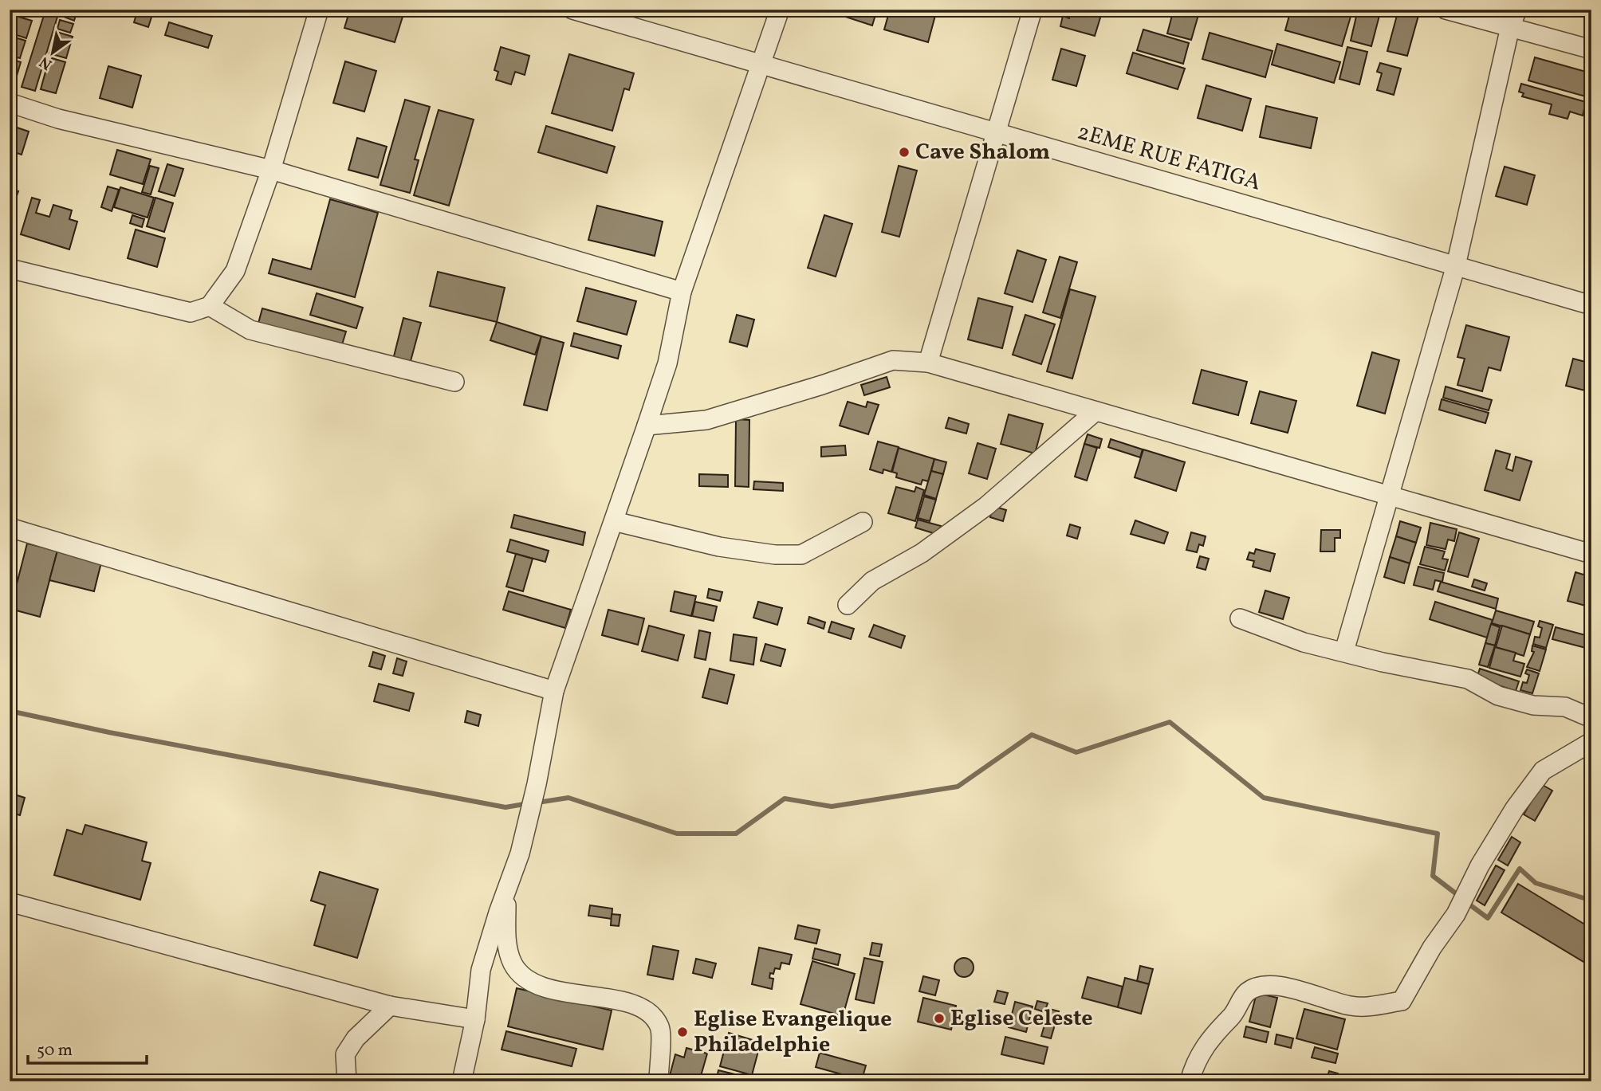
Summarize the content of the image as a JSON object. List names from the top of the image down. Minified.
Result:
{"streets":{"street":["2EME RUE FATIGA"]},"places":["Cave Shalom","Eglise Celeste","Eglise Evangelique Philadelphie"],"scale_bar":"50 m","north":"bottom left"}
